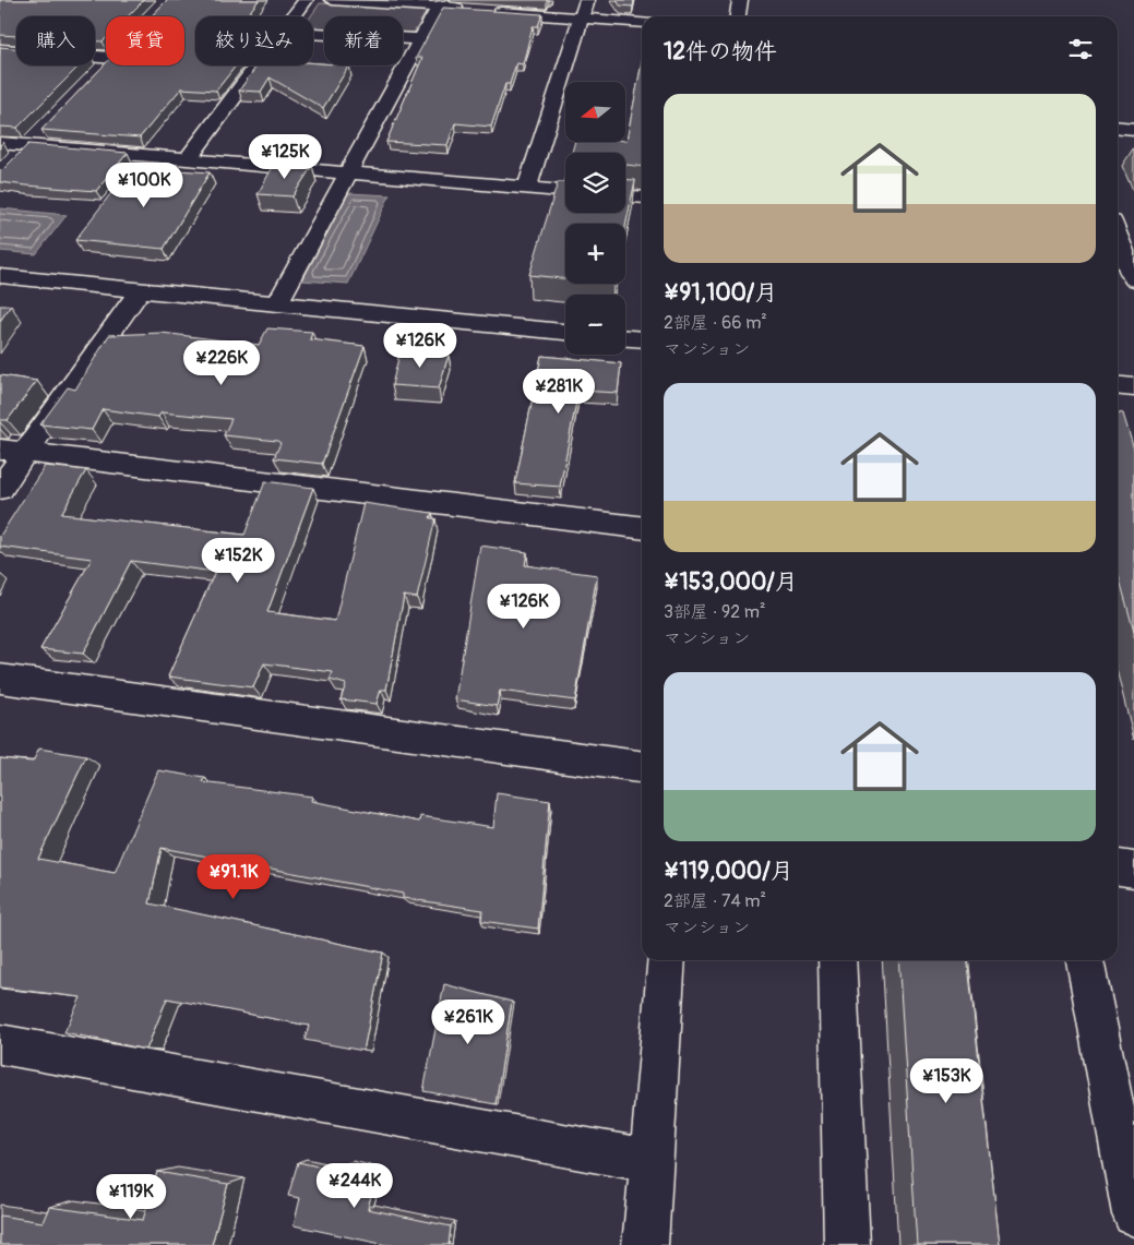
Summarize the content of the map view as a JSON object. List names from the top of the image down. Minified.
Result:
{"north":"left","page":{"chip":["購入","賃貸","絞り込み","新着"],"heading":"12件の物件","map_buttons":["+","−"],"list":[{"name":"¥91,100/月","note":"2部屋 · 66 m² · マンション"},{"name":"¥153,000/月","note":"3部屋 · 92 m² · マンション"},{"name":"¥119,000/月","note":"2部屋 · 74 m² · マンション"}],"price":["¥125K","¥100K","¥126K","¥226K","¥281K","¥152K","¥126K","¥91.1K","¥261K","¥153K","¥244K","¥119K"]}}
